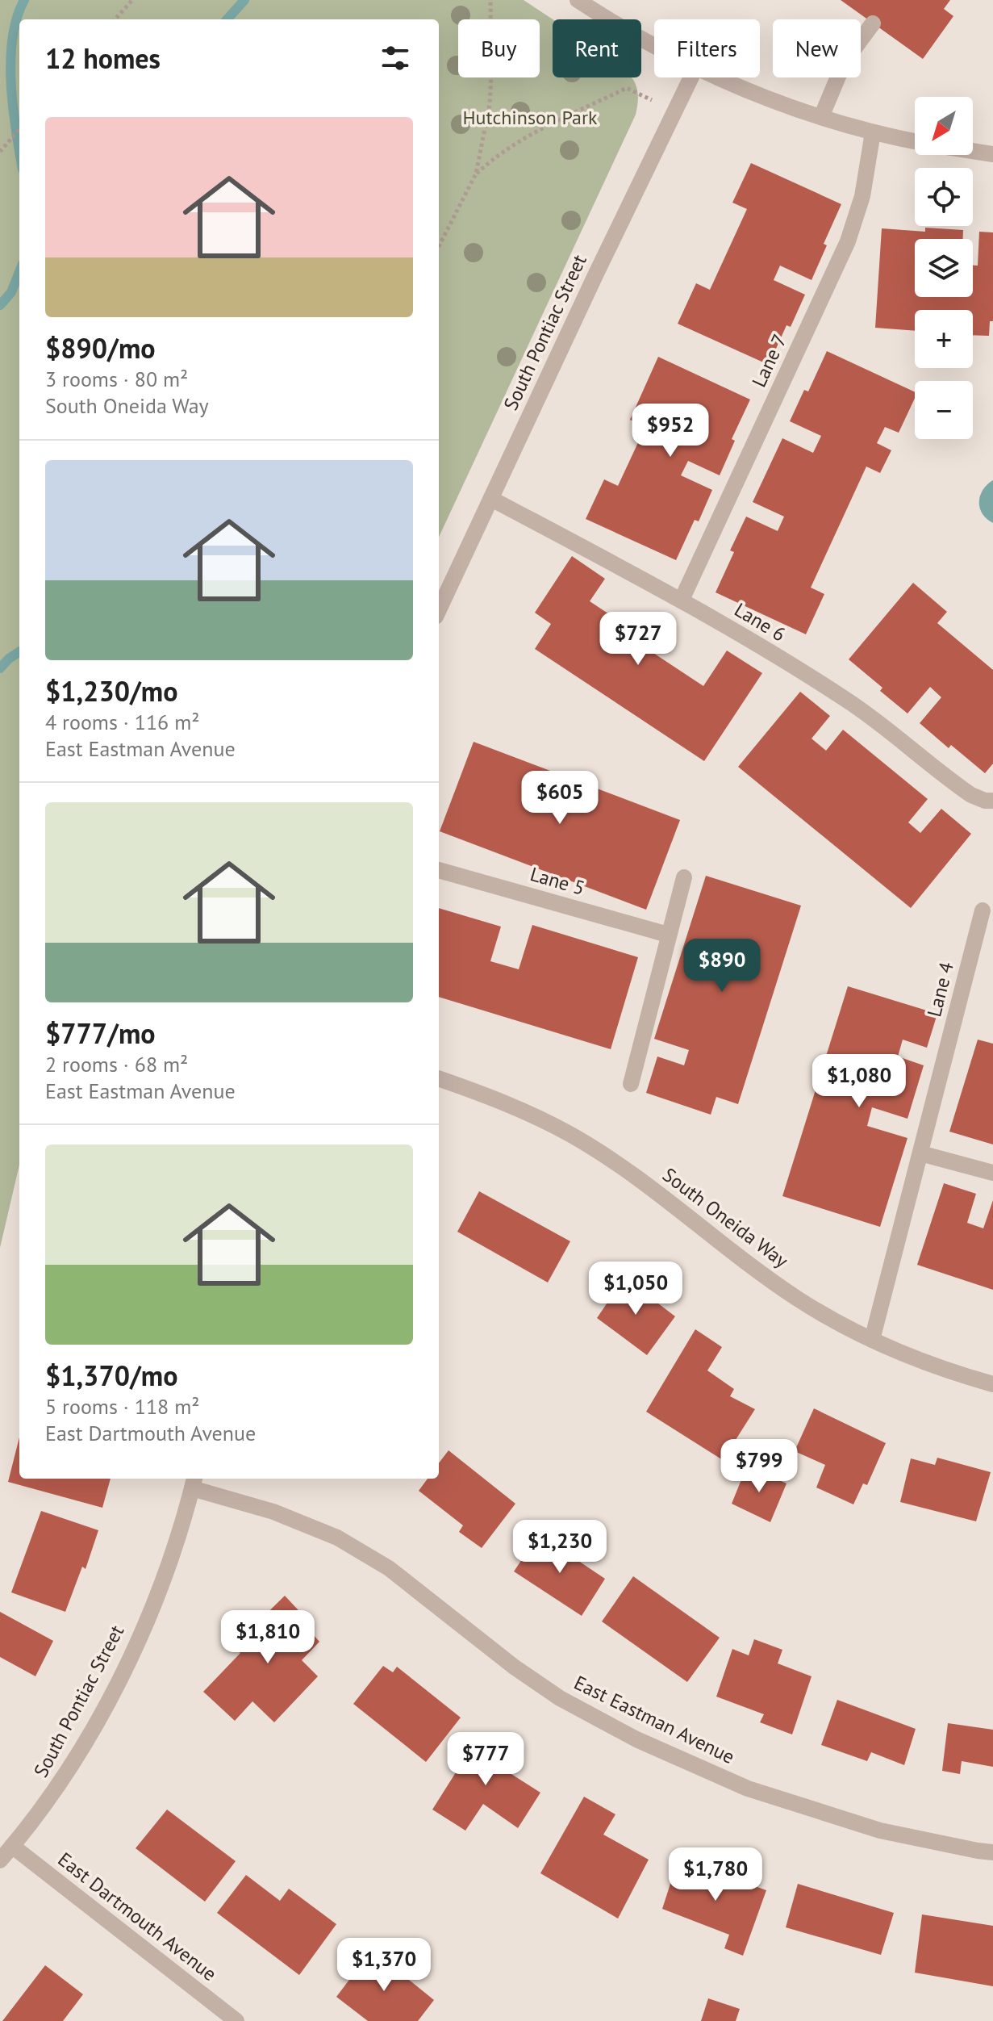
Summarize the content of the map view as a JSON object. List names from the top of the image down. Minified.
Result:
{"streets":{"street":["South Pontiac Street","Lane 7","Lane 6","Lane 5","Lane 4","South Oneida Way","East Eastman Avenue","East Dartmouth Avenue"]},"crossings":[["South Pontiac Street","Lane 6"],["South Pontiac Street","East Eastman Avenue"],["South Pontiac Street","East Dartmouth Avenue"],["Lane 7","Lane 6"],["Lane 4","South Oneida Way"]],"parks":["Hutchinson Park"],"north":"bottom left","page":{"chip":["Buy","Rent","Filters","New"],"heading":"12 homes","map_buttons":["+","−"],"list":[{"name":"$890/mo","note":"3 rooms · 80 m² · South Oneida Way"},{"name":"$1,230/mo","note":"4 rooms · 116 m² · East Eastman Avenue"},{"name":"$777/mo","note":"2 rooms · 68 m² · East Eastman Avenue"},{"name":"$1,370/mo","note":"5 rooms · 118 m² · East Dartmouth Avenue"}],"price":["$952","$727","$605","$890","$1,080","$1,050","$799","$1,230","$1,810","$777","$1,780","$1,370"]}}
